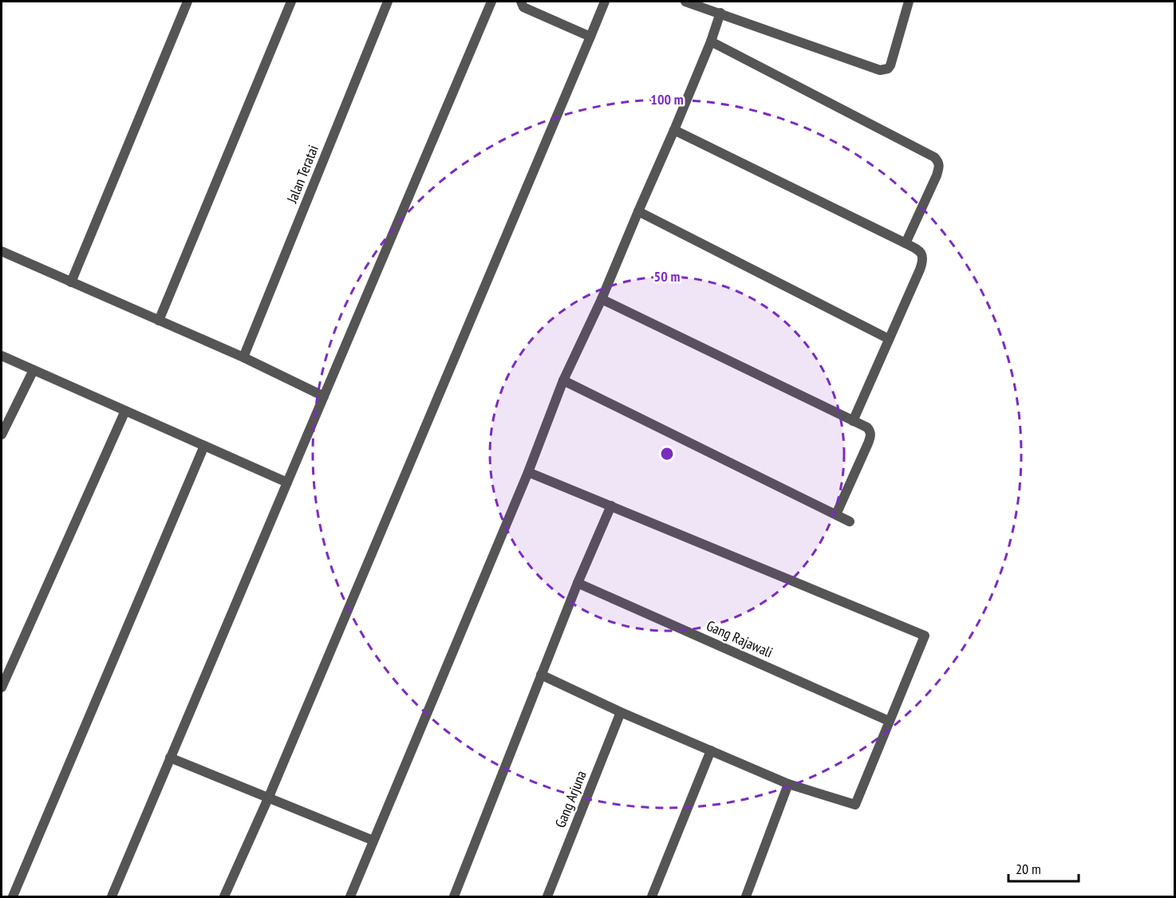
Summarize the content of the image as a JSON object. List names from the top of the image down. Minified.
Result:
{"streets":{"street":["Jalan Teratai","Gang Rajawali","Gang Arjuna"]},"scale_bar":"20 m","rings":["100 m","50 m"]}
